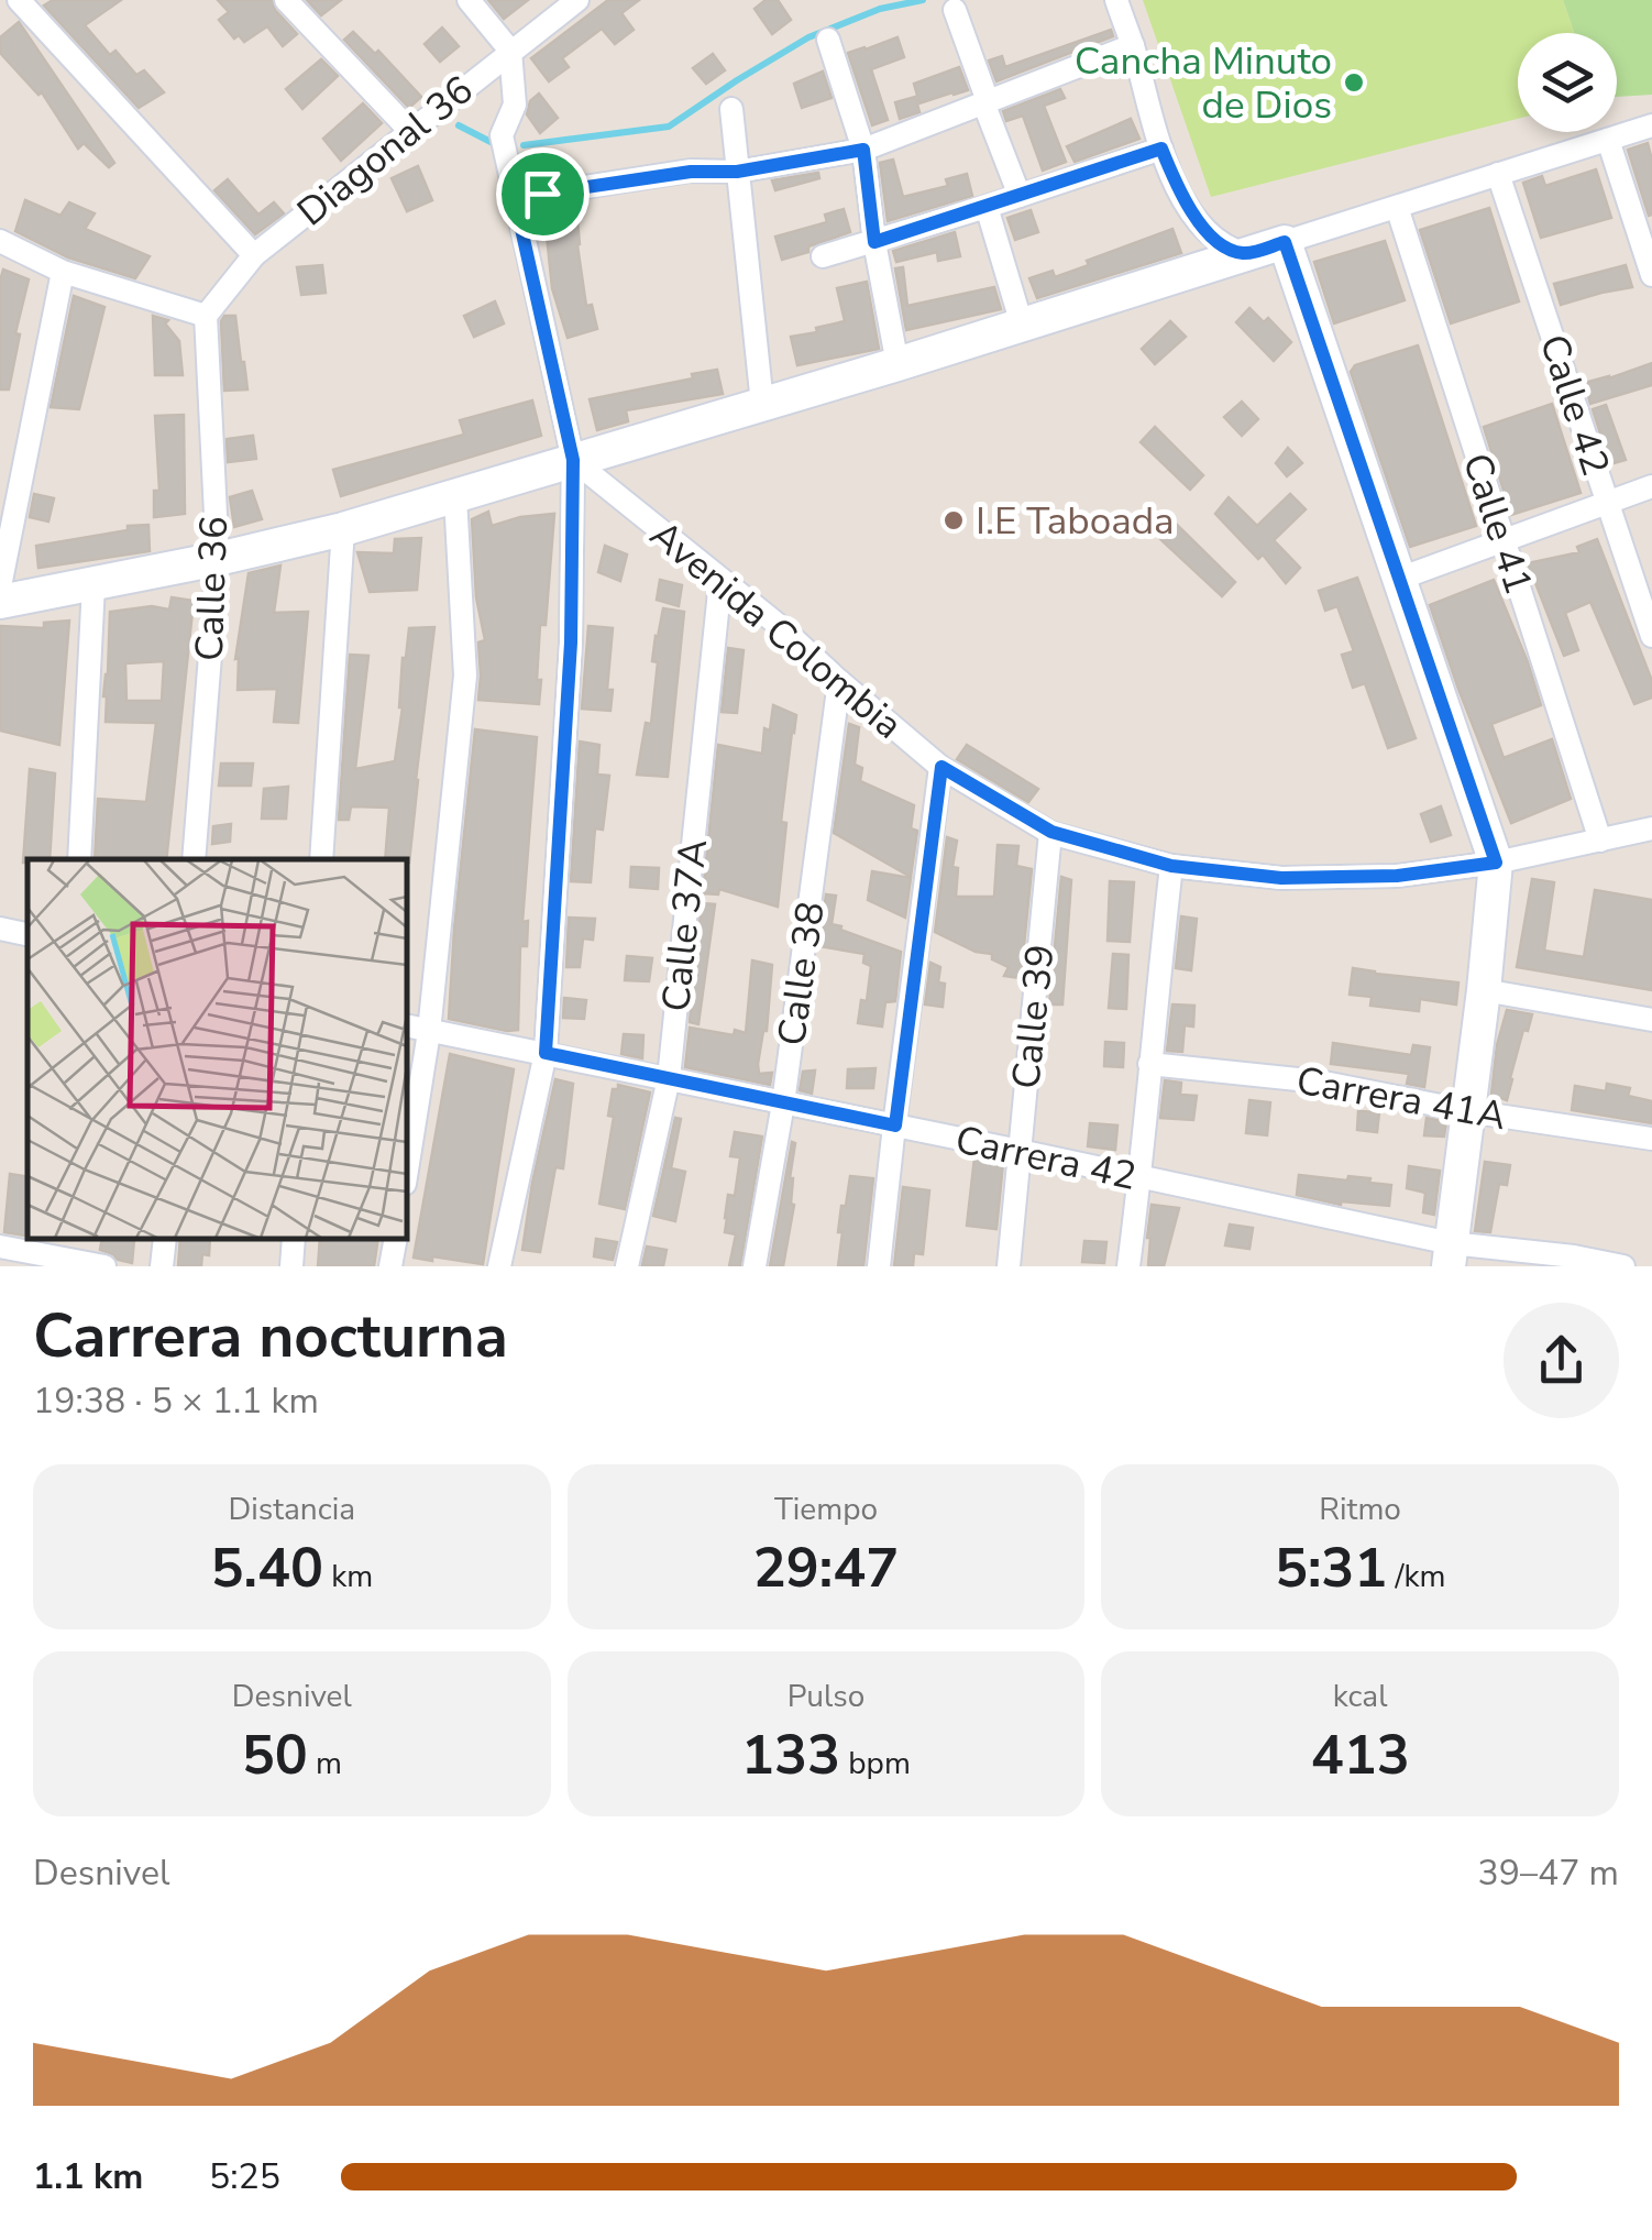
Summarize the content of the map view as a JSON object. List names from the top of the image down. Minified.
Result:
{"streets":{"street":["Diagonal 36","Calle 42","Calle 41","Calle 36","Avenida Colombia","Calle 37A","Calle 38","Calle 39","Carrera 41A","Carrera 42"]},"crossings":[["Diagonal 36","Calle 36"],["Calle 41","Avenida Colombia"],["Avenida Colombia","Calle 37A"],["Avenida Colombia","Calle 38"],["Avenida Colombia","Calle 39"],["Calle 37A","Carrera 42"],["Calle 38","Carrera 42"],["Calle 39","Carrera 42"]],"places":["Cancha Minuto de Dios","I.E Taboada"],"page":{"heading":["Carrera nocturna","19:38 · 5 × 1.1 km"],"stats":[["Distancia","5.40 km"],["Tiempo","29:47"],["Ritmo","5:31 /km"],["Desnivel","50 m"],["Pulso","133 bpm"],["kcal","413"]],"chart":["Desnivel","39–47 m"],"list":[{"name":"1.1 km","note":"5:25"}]}}
